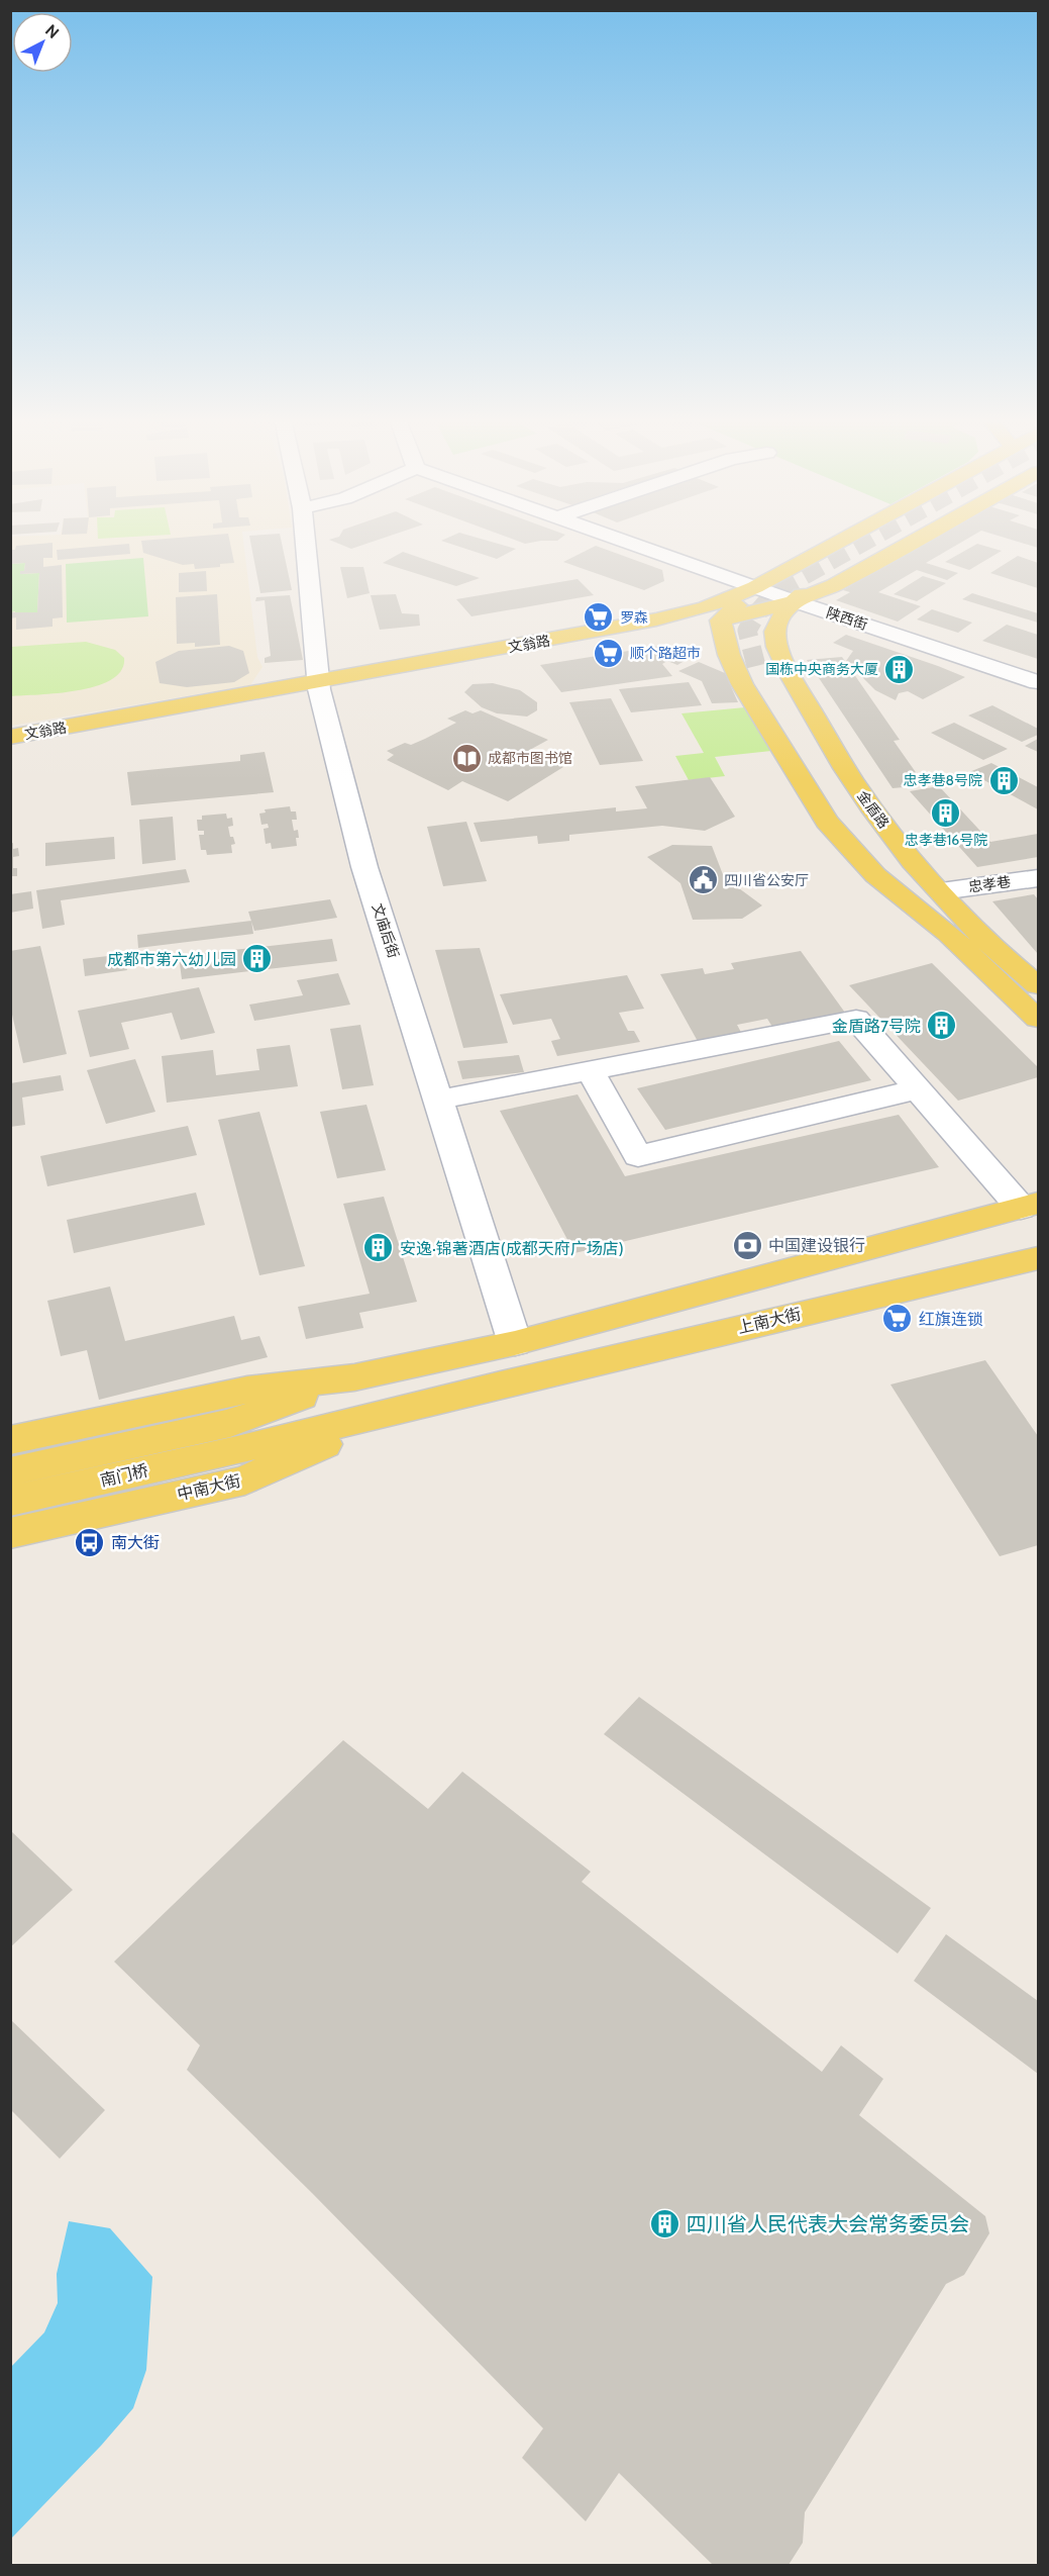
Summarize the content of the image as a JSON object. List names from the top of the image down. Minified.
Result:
{"streets":{"main road":["文翁路","金盾路","上南大街","南门桥","中南大街"],"street":["陕西街","忠孝巷","文庙后街"]},"crossings":[["陕西街","文翁路"],["陕西街","金盾路"],["文翁路","金盾路"],["文翁路","文庙后街"],["金盾路","忠孝巷"],["上南大街","中南大街"],["南门桥","中南大街"]],"places":{"supermarket":["罗森","顺个路超市","红旗连锁"],"building":["国栋中央商务大厦","忠孝巷8号院","忠孝巷16号院","成都市第六幼儿园","金盾路7号院","安逸·锦著酒店(成都天府广场店)","四川省人民代表大会常务委员会"],"library":["成都市图书馆"],"public building":["四川省公安厅"],"bank":["中国建设银行"],"bus stop":["南大街"]},"north":"top right"}
